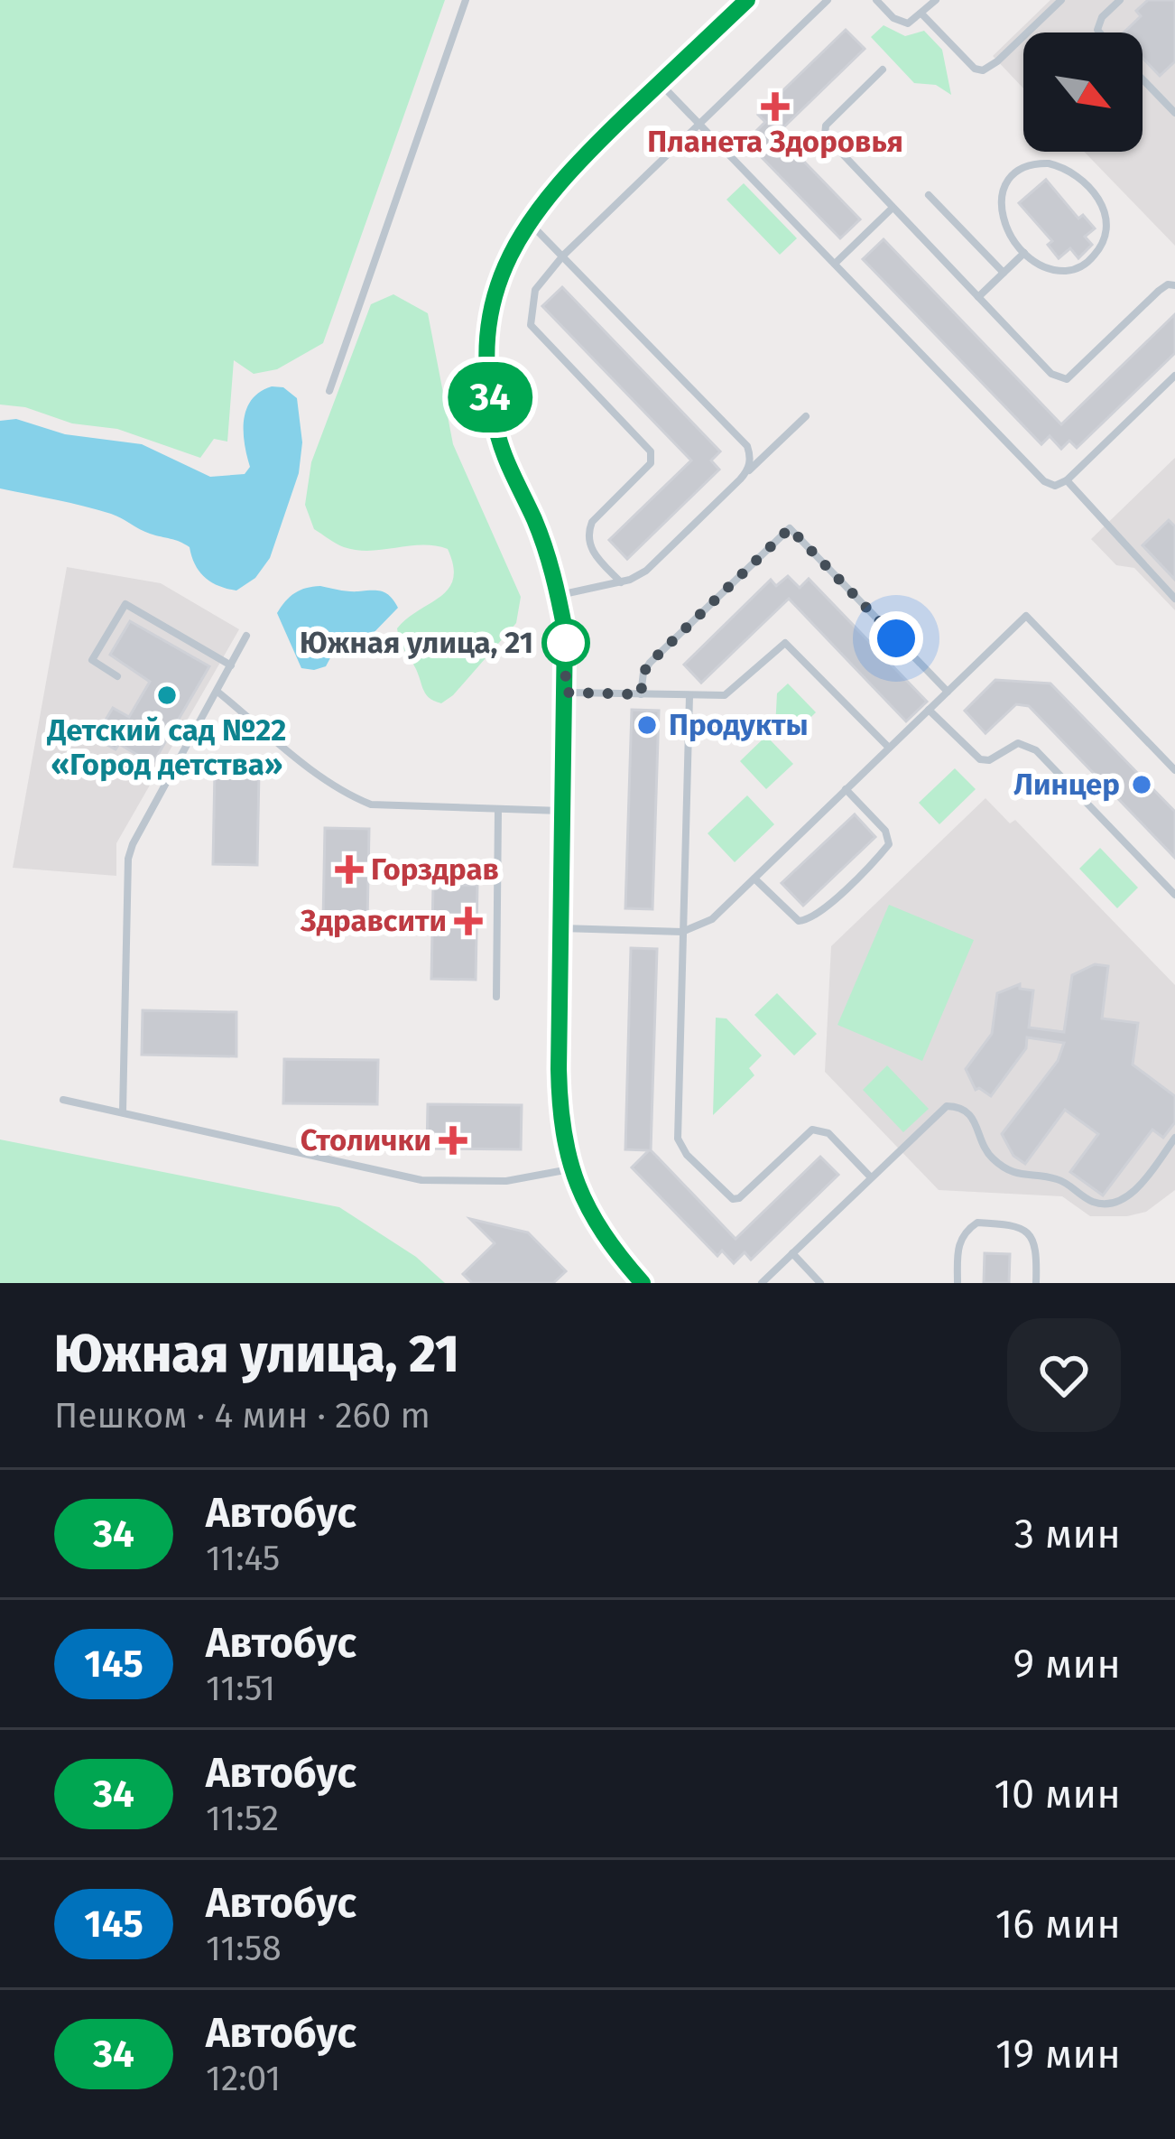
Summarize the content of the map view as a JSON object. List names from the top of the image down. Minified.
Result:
{"places":{"health":["Планета Здоровья","Горздрав","Здравсити","Столички"],"other":["Южная улица, 21","Детский сад №22 «Город детства»","Продукты","Линцер"]},"lines":["bus line 34"],"north":"bottom right","page":{"on_map":"34","heading":["Южная улица, 21","Пешком · 4 мин · 260 m"],"list":[{"mark":"34","name":"Автобус","note":"11:45","value":"3 мин"},{"mark":"145","name":"Автобус","note":"11:51","value":"9 мин"},{"mark":"34","name":"Автобус","note":"11:52","value":"10 мин"},{"mark":"145","name":"Автобус","note":"11:58","value":"16 мин"},{"mark":"34","name":"Автобус","note":"12:01","value":"19 мин"}]}}
